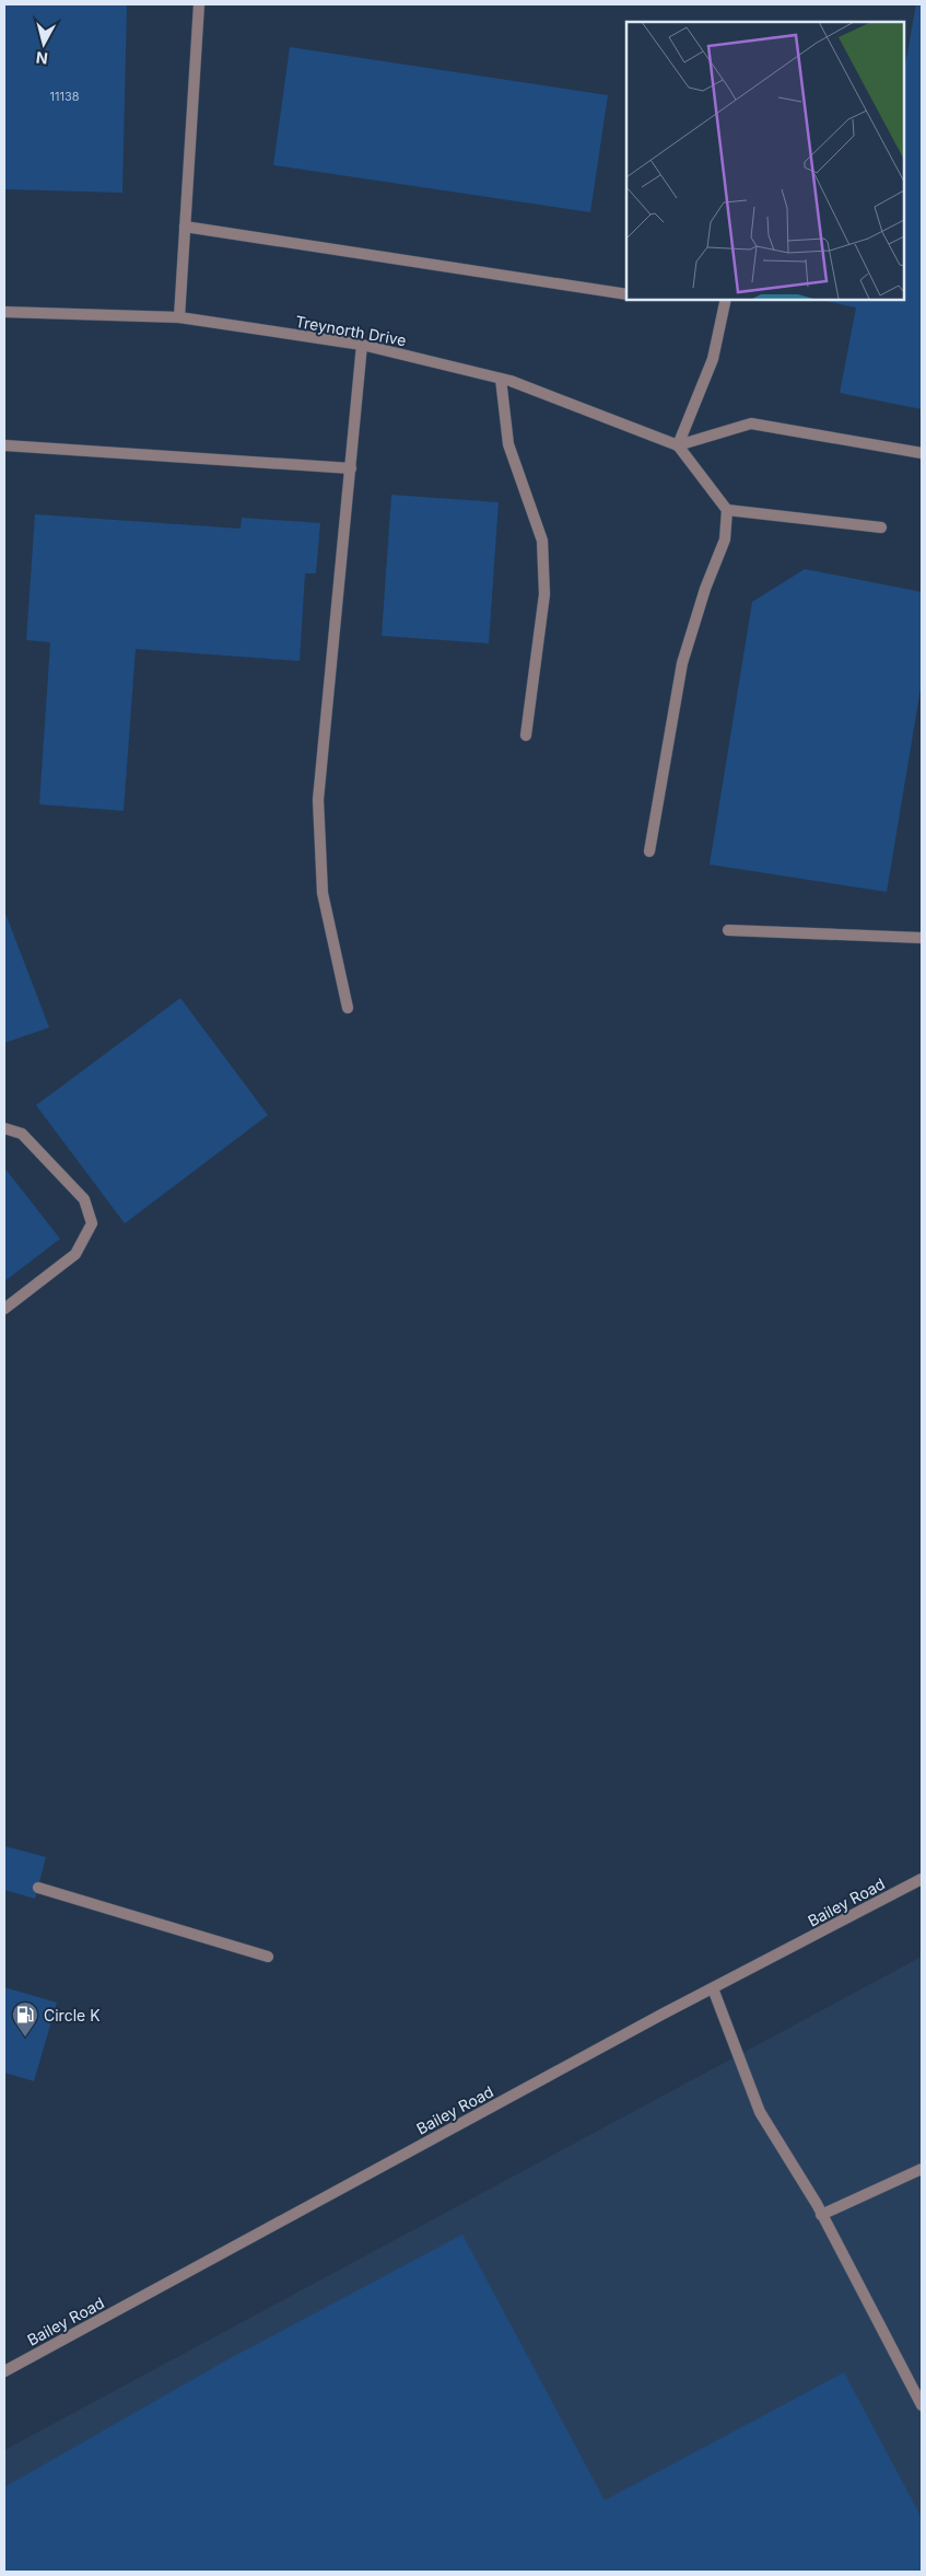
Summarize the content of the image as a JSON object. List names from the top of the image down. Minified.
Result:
{"streets":{"street":["Treynorth Drive","Bailey Road"]},"places":{"fuel station":["Circle K"]},"house_numbers":["11138"],"north":"bottom"}
